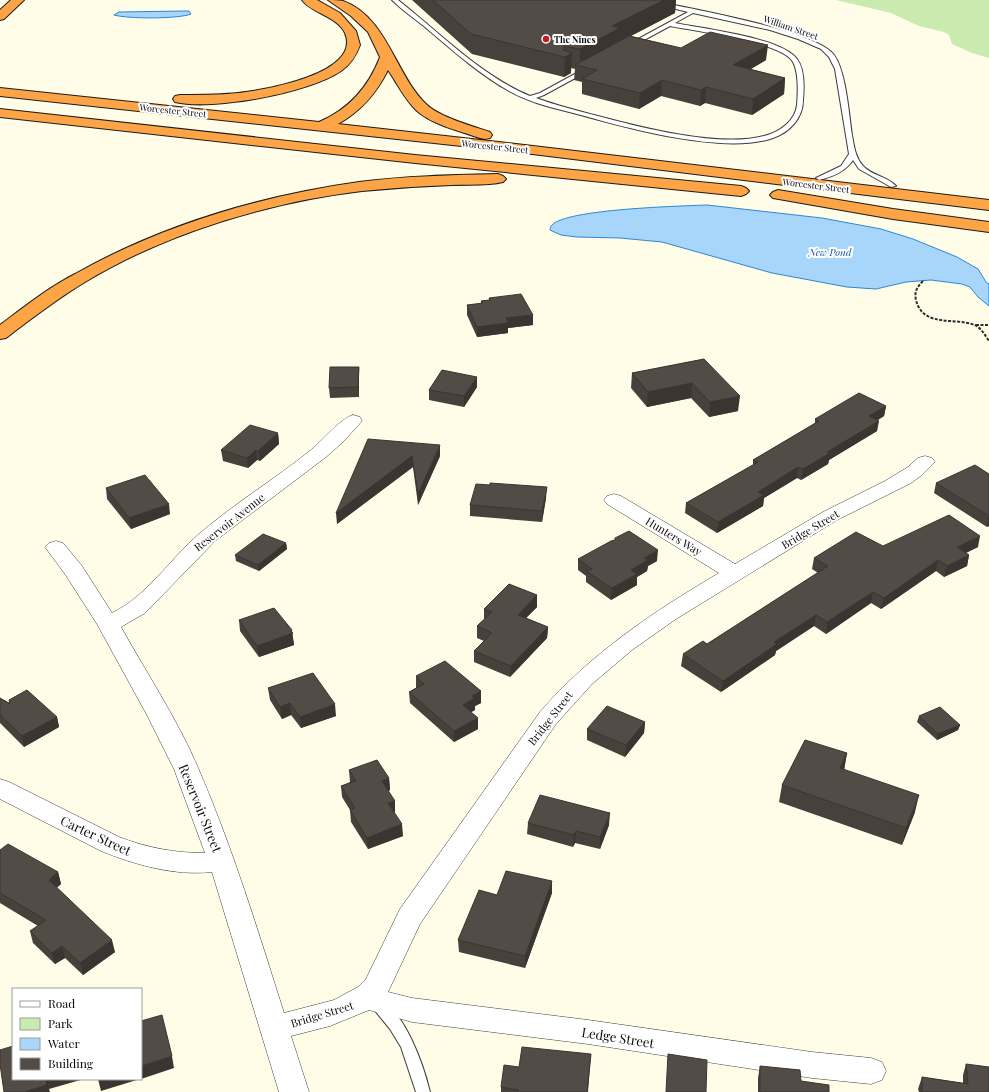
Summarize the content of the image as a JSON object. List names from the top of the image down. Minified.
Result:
{"streets":{"highway":["Worcester Street"],"street":["Reservoir Avenue","Bridge Street","Hunters Way","Reservoir Street","Carter Street","Ledge Street"],"lane":["William Street"]},"crossings":[["Reservoir Avenue","Reservoir Street"],["Bridge Street","Hunters Way"],["Bridge Street","Reservoir Street"],["Bridge Street","Ledge Street"],["Reservoir Street","Carter Street"]],"water":["New Pond"],"places":["The Nines"],"legend":["Road","Park","Water","Building"]}
